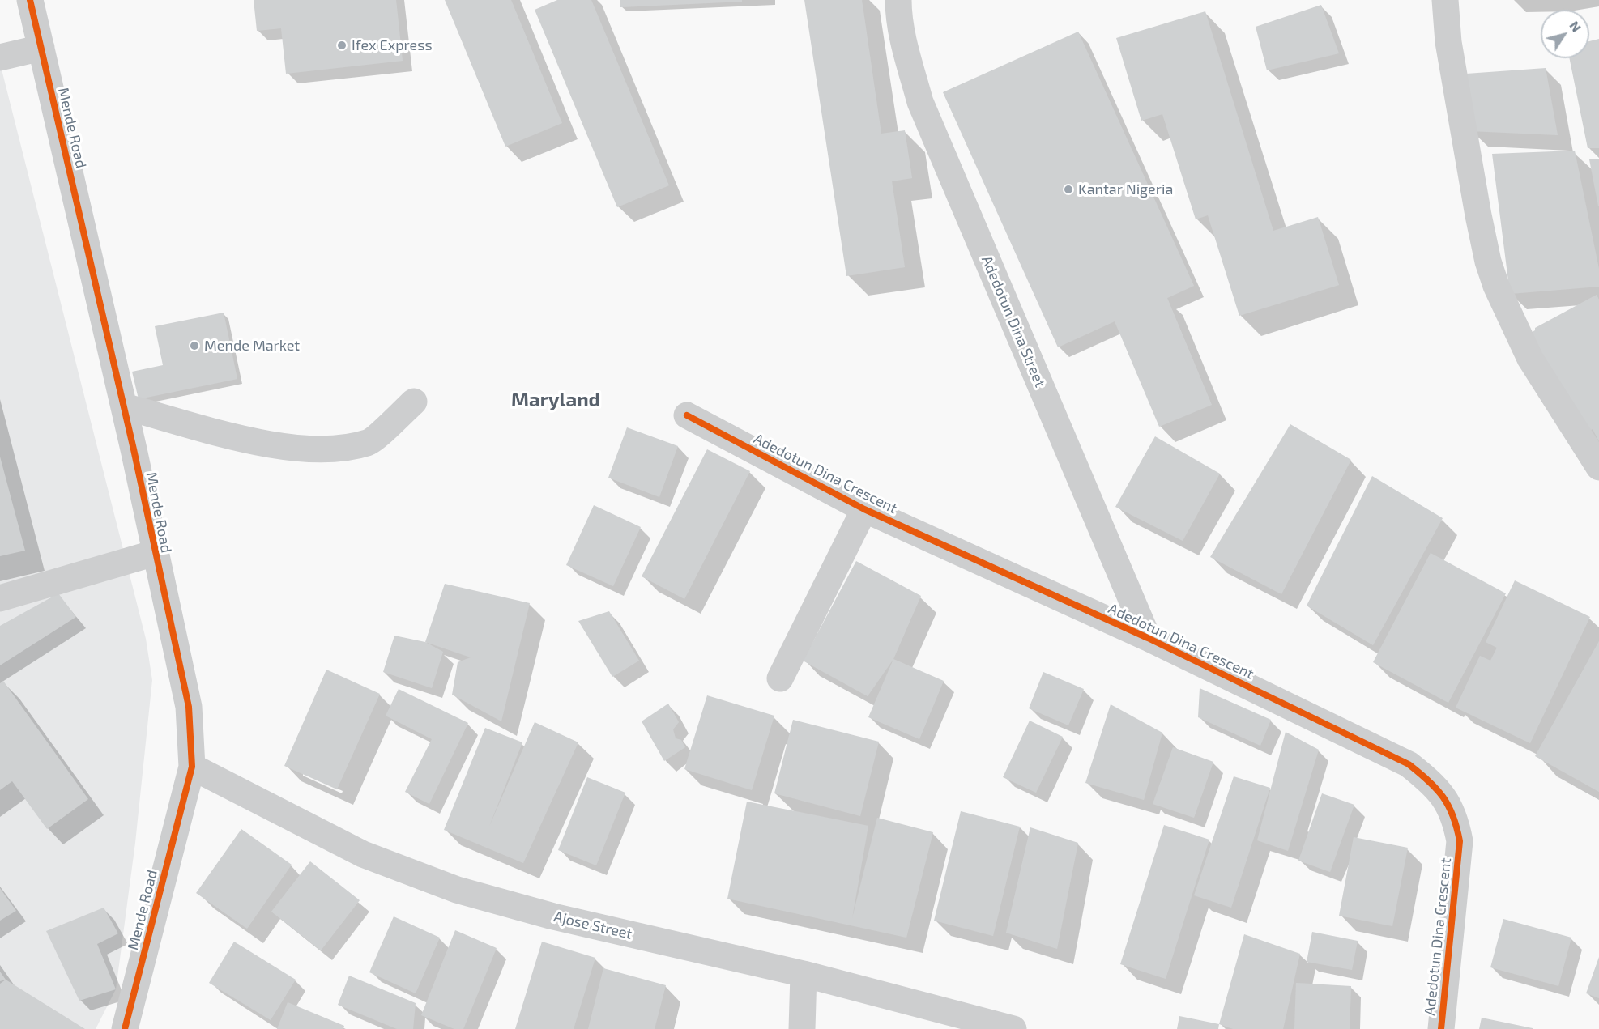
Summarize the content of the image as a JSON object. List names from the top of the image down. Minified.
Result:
{"streets":{"street":["Mende Road","Adedotun Dina Street","Adedotun Dina Crescent","Ajose Street"]},"crossings":[["Mende Road","Ajose Street"],["Adedotun Dina Street","Adedotun Dina Crescent"]],"districts":["Maryland"],"places":["Ifex Express","Kantar Nigeria","Mende Market"],"north":"top right"}
